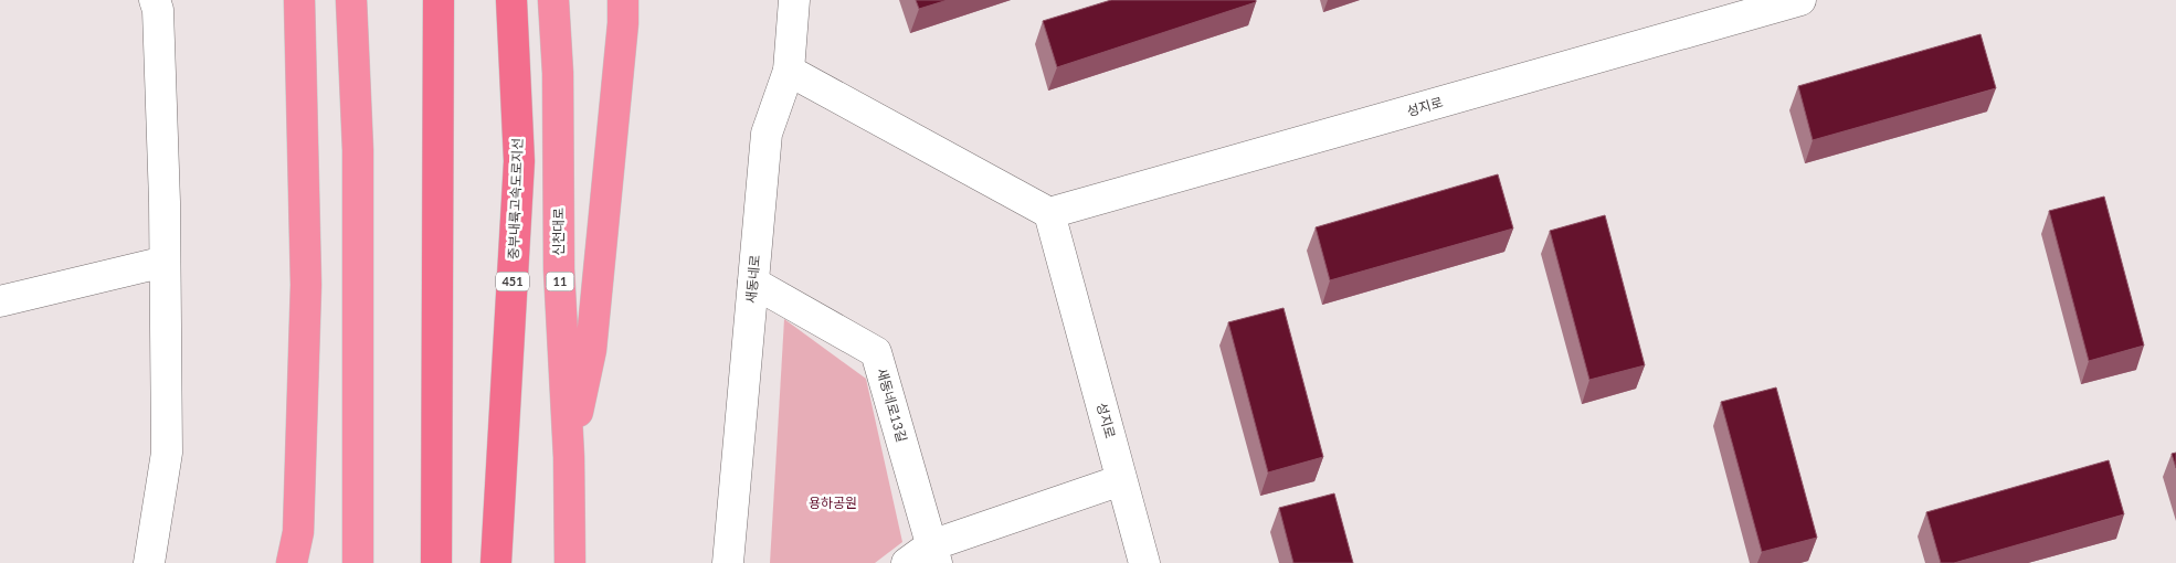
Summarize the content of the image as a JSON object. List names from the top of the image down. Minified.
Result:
{"streets":{"highway":["중부내륙고속도로지선","신천대로","451","11"],"street":["성지로","새동네로","새동네로13길"]},"crossings":[["새동네로","새동네로13길"]],"parks":["용하공원"]}
